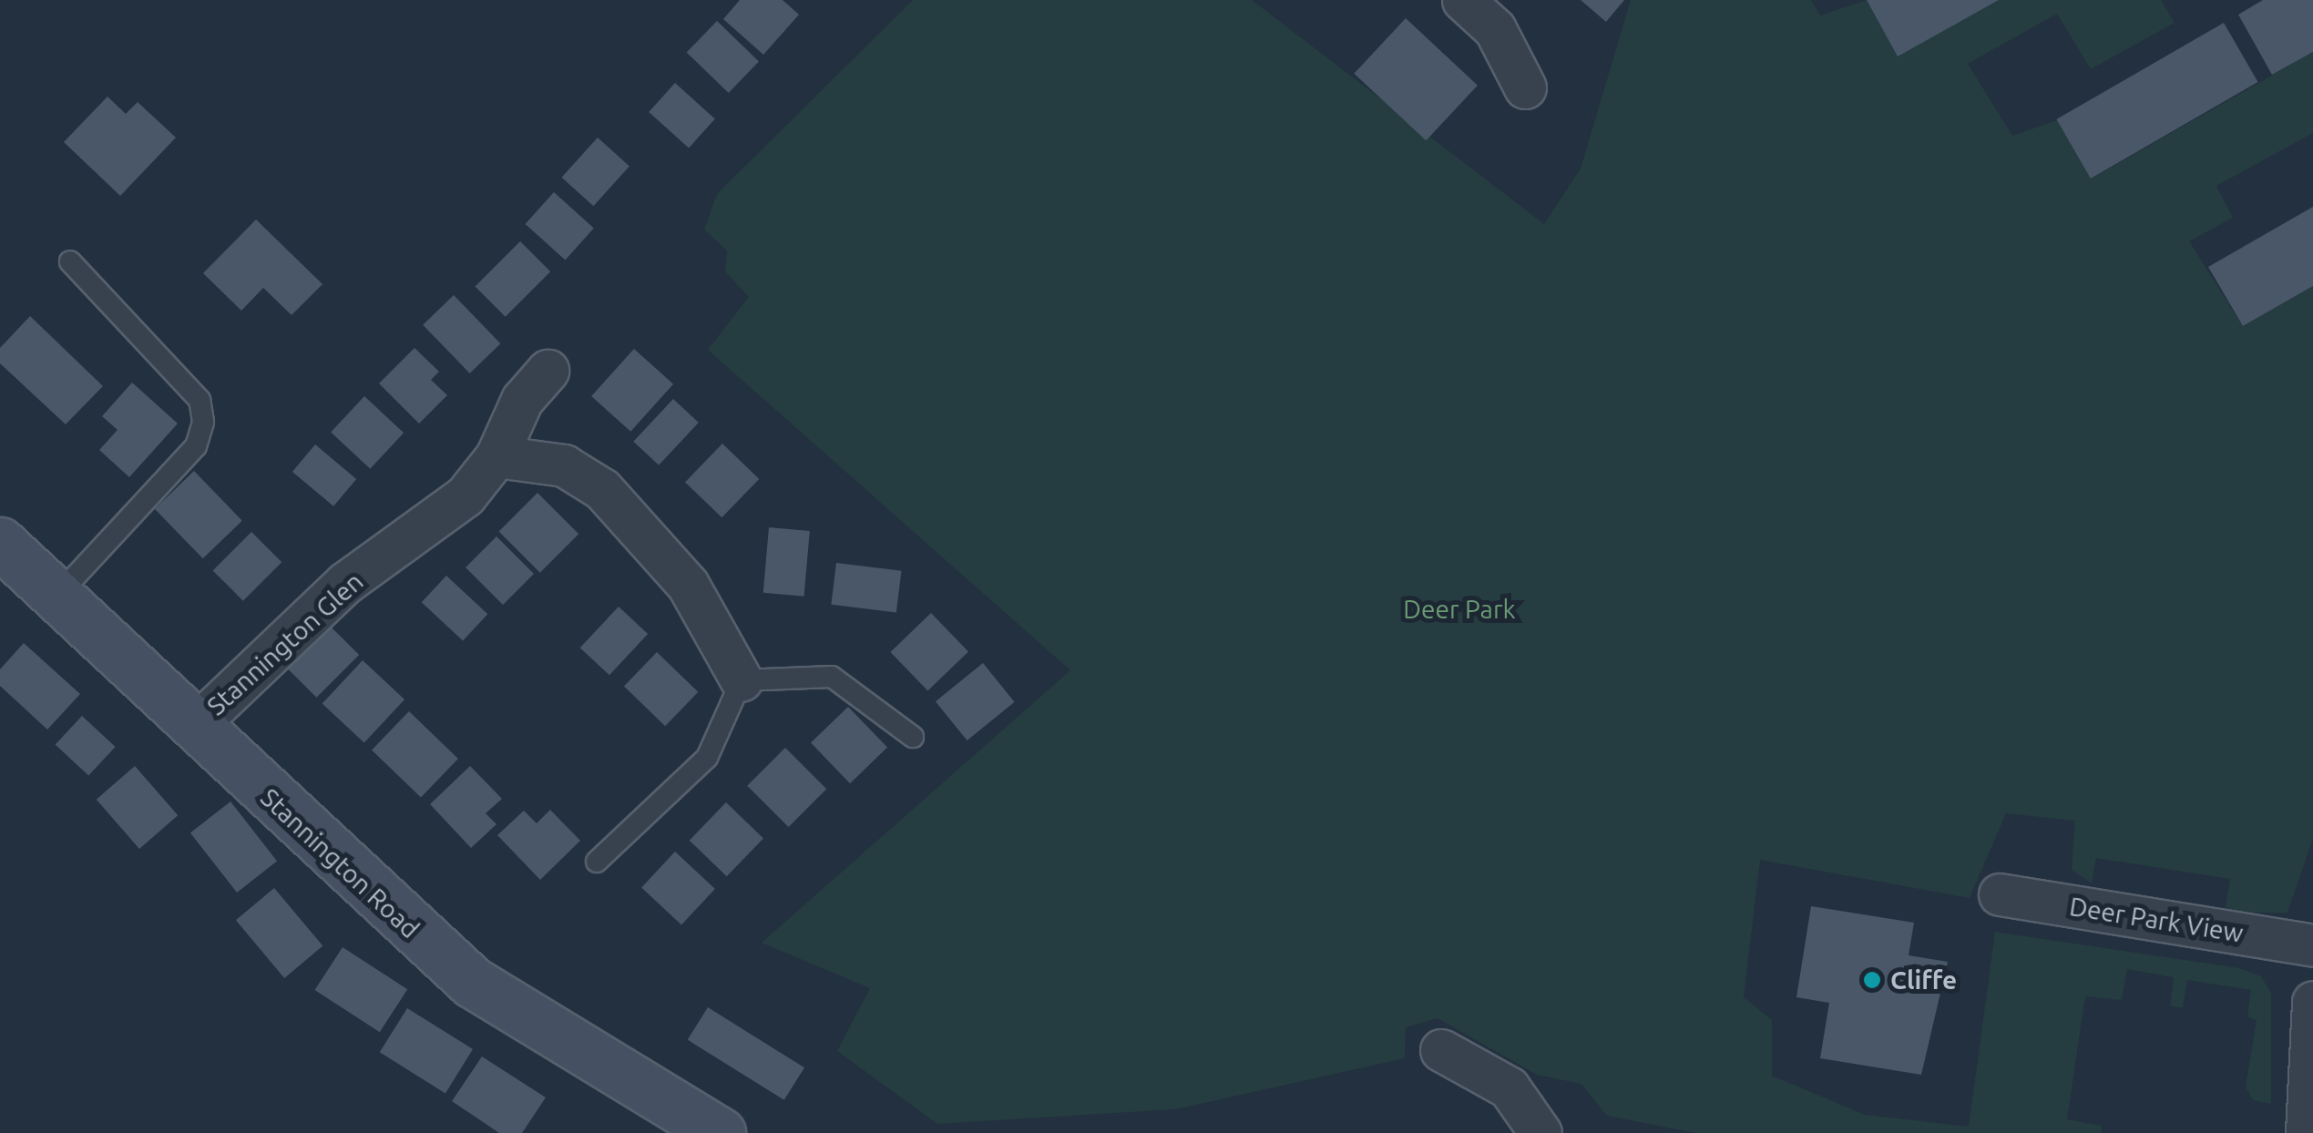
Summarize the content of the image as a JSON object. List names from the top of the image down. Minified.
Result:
{"streets":{"main road":["Stannington Road"],"street":["Stannington Glen","Deer Park View"]},"crossings":[["Stannington Glen","Stannington Road"]],"parks":["Deer Park"],"places":["Cliffe"]}
